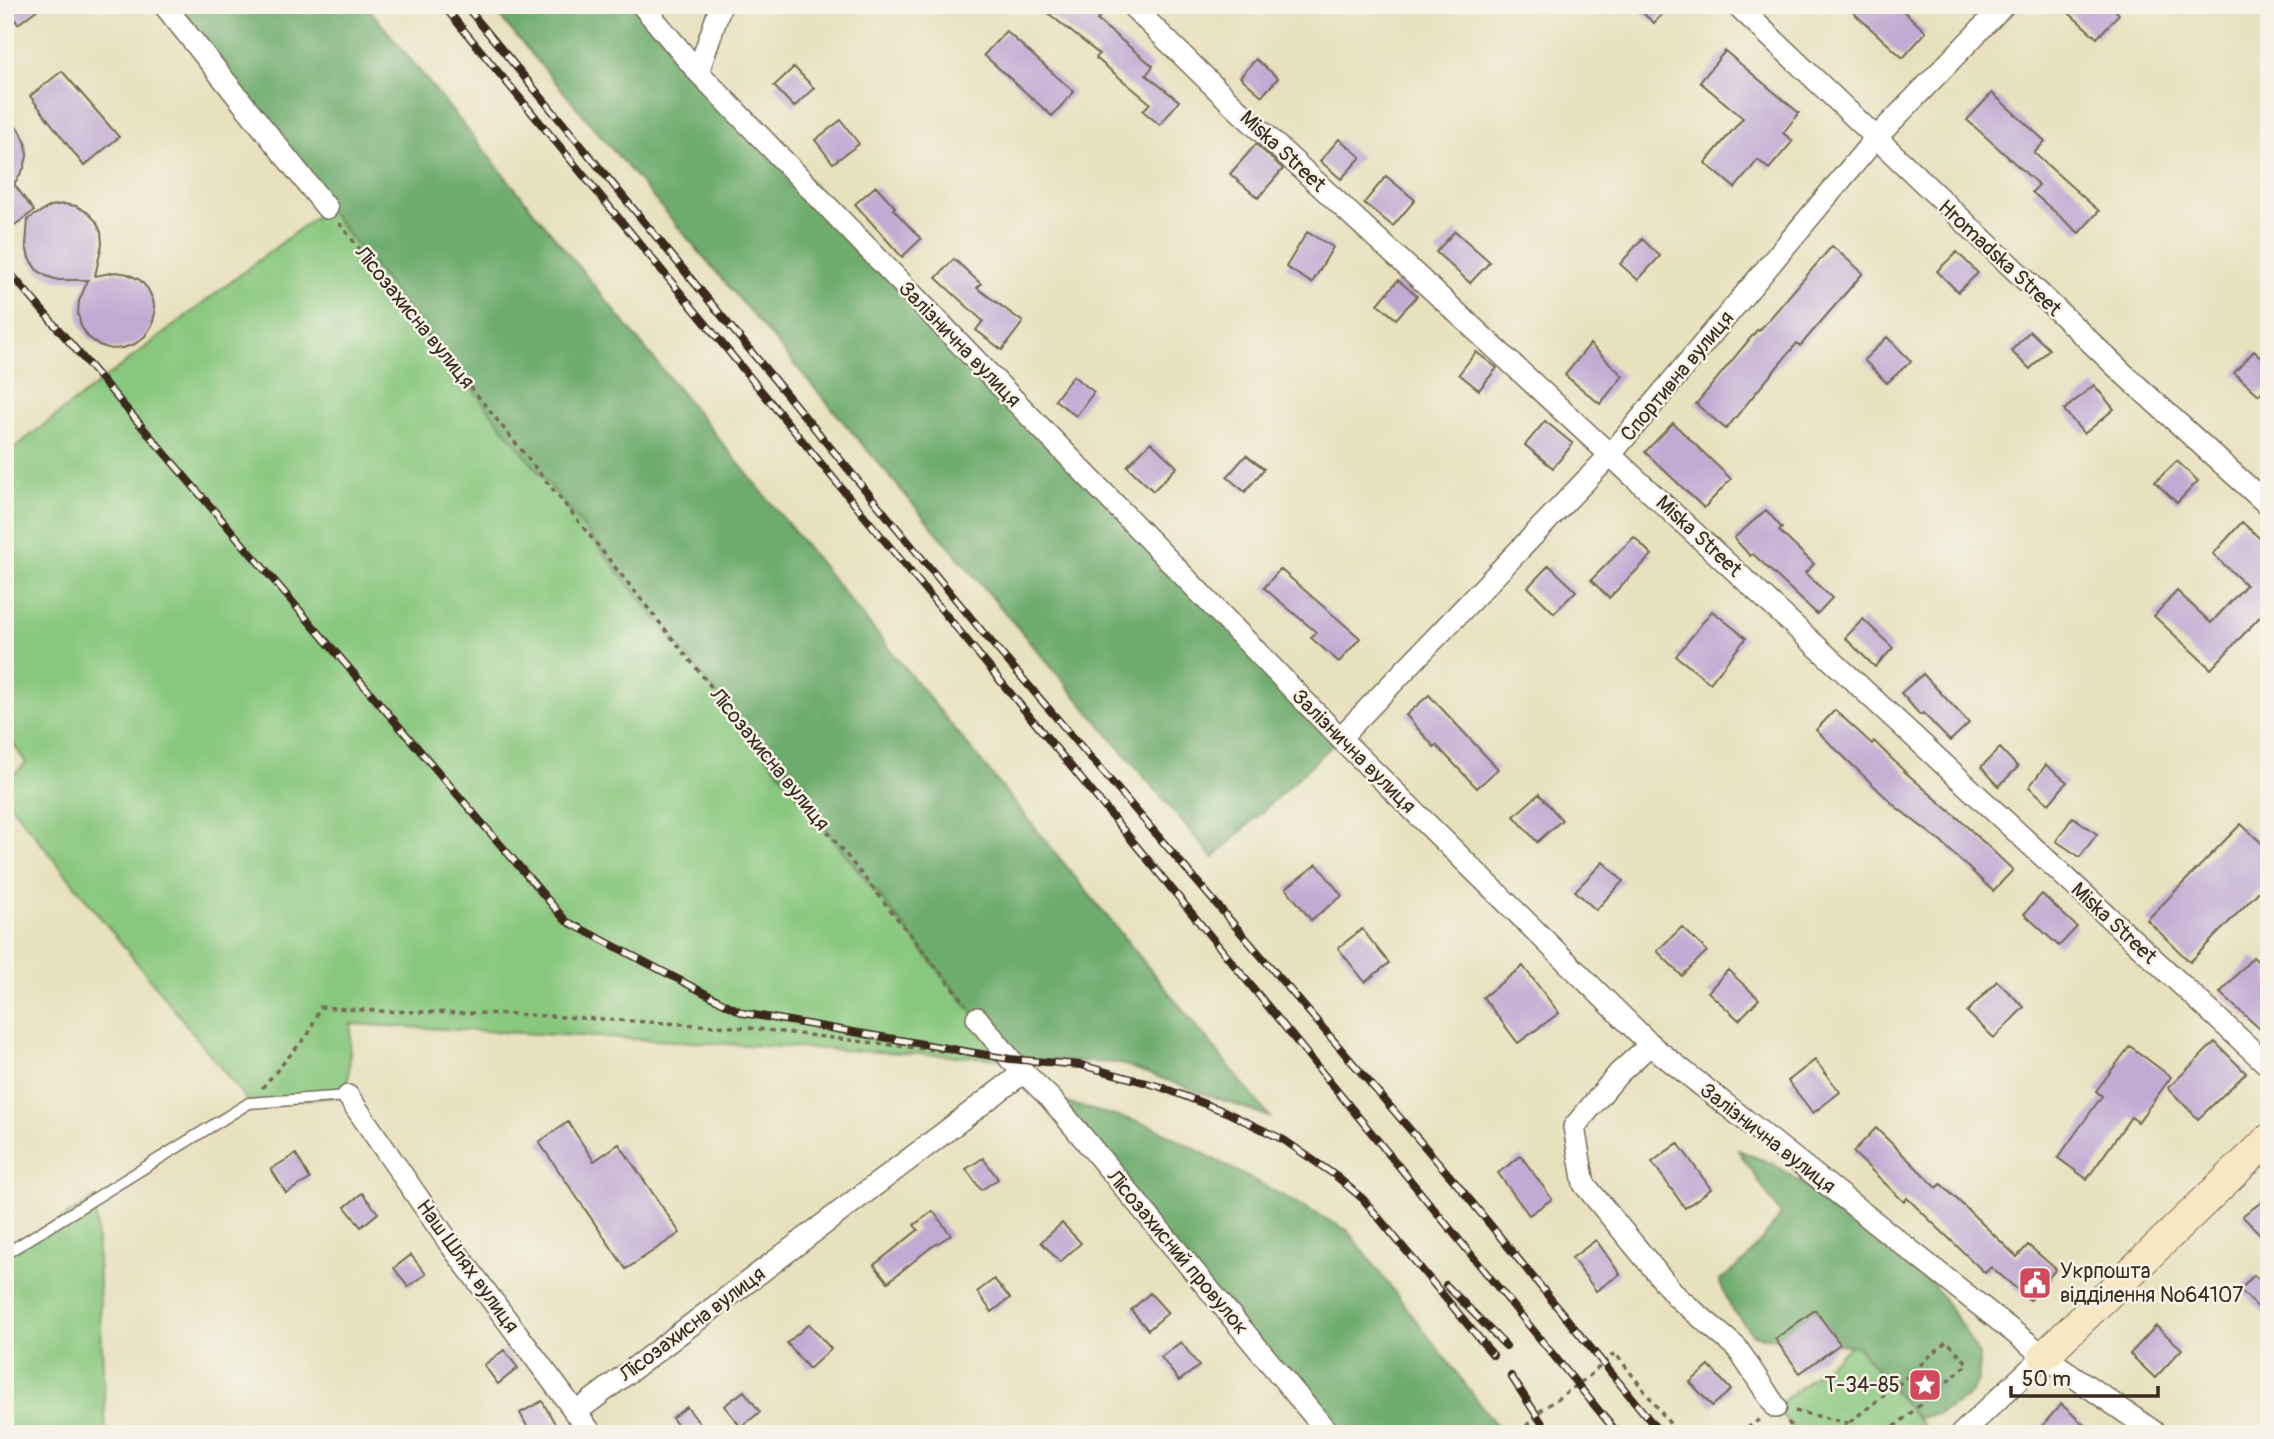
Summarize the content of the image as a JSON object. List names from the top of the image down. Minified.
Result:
{"streets":{"street":["Miska Street","Hromadska Street","Лісозахисна вулиця","Залізнична вулиця","Спортивна вулиця","Лісозахисний провулок","Наш Шлях вулиця"]},"crossings":[["Miska Street","Спортивна вулиця"],["Hromadska Street","Спортивна вулиця"],["Лісозахисна вулиця","Лісозахисний провулок"],["Лісозахисна вулиця","Наш Шлях вулиця"],["Залізнична вулиця","Спортивна вулиця"]],"places":{"public building":["Укрпошта відділення №64107"],"place":["Т-34-85"]},"scale_bar":"50 m"}
